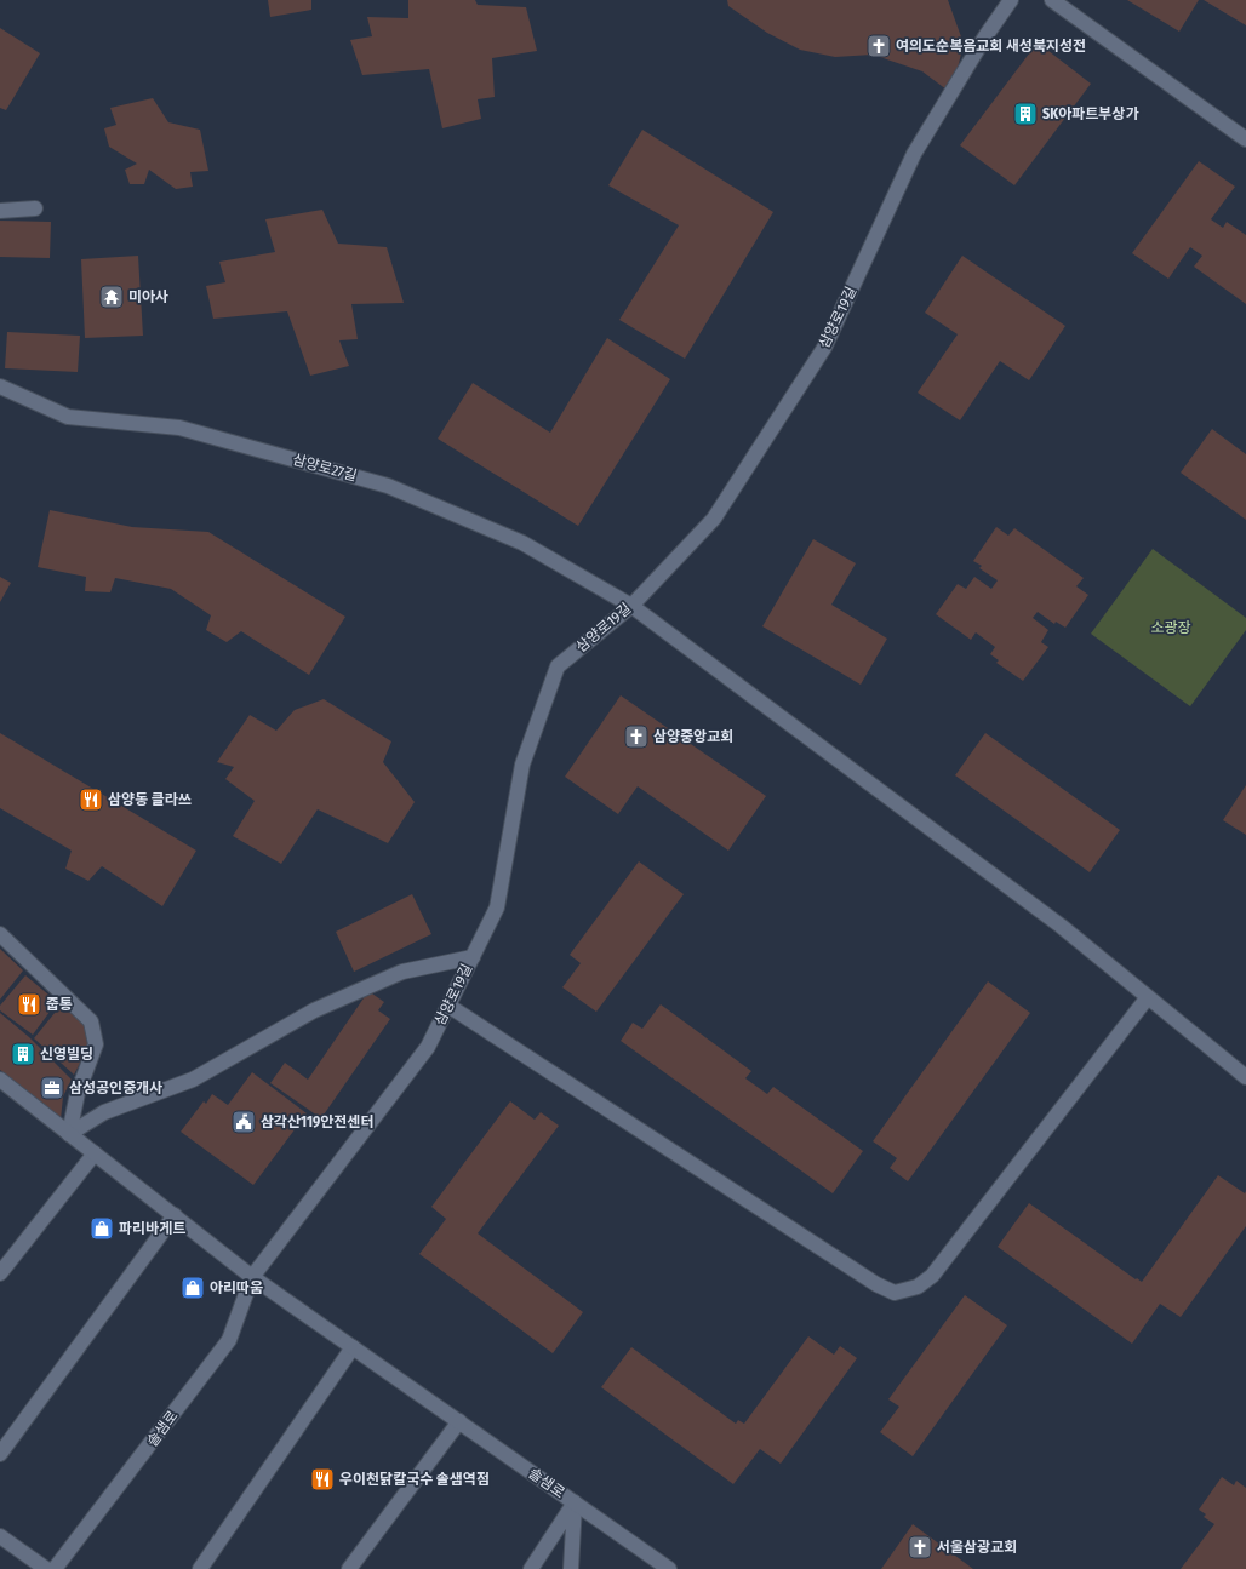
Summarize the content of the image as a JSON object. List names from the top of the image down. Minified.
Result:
{"streets":{"street":["삼양로19길","삼양로27길","솔샘로"]},"crossings":[["삼양로19길","삼양로27길"],["삼양로19길","솔샘로"]],"parks":["소광장"],"places":{"church":["여의도순복음교회 새성북지성전","삼양중앙교회","서울삼광교회"],"building":["SK아파트부상가","신영빌딩"],"temple":["미아사"],"restaurant":["삼양동 클라쓰","줍통","우이천닭칼국수 솔샘역점"],"office":["삼성공인중개사"],"public building":["삼각산119안전센터"],"shop":["파리바게트","아리따움"]}}
